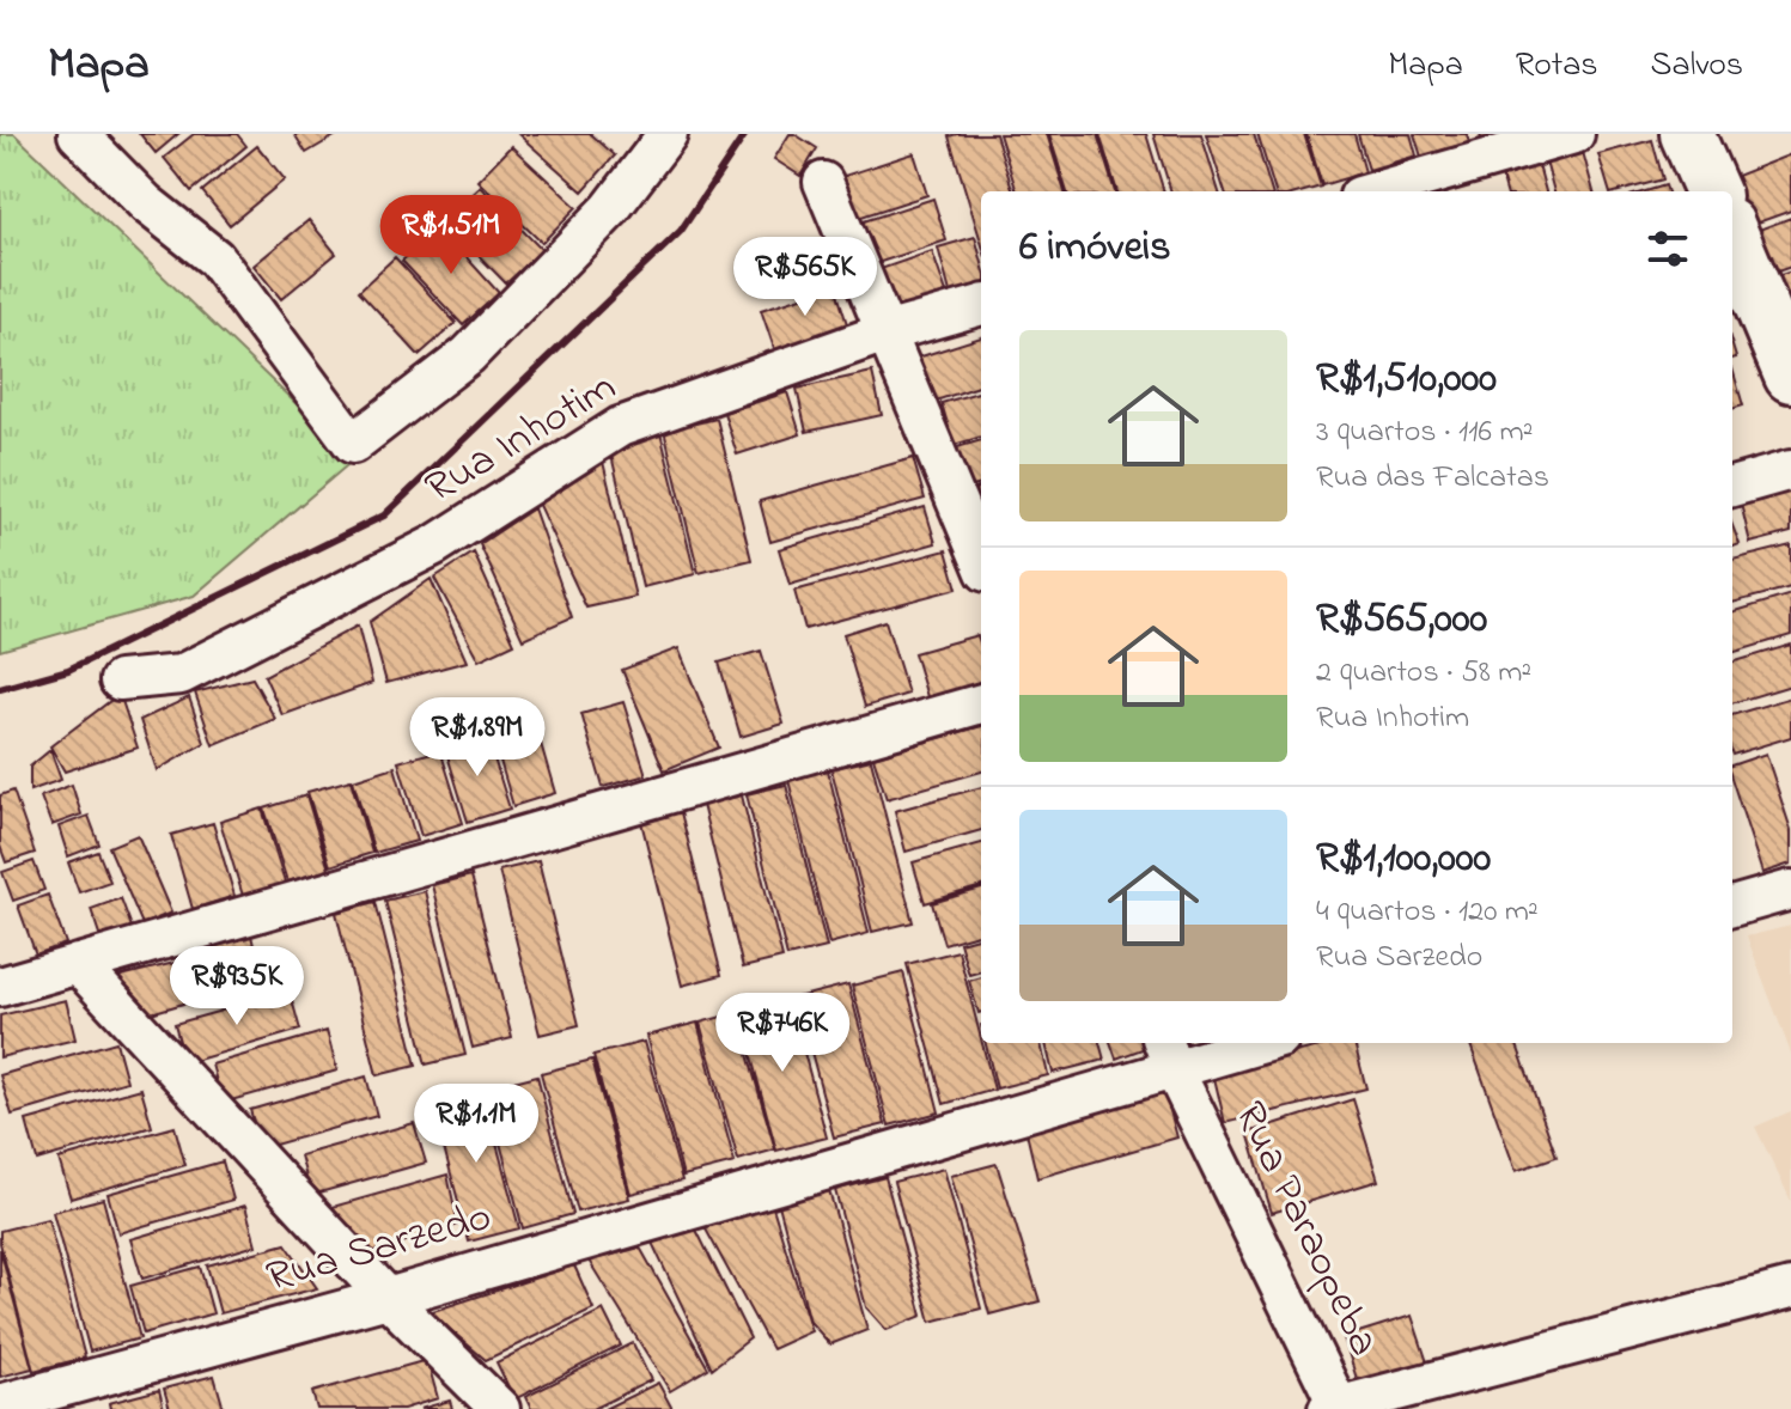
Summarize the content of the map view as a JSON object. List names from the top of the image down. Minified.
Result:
{"streets":{"street":["Rua Inhotim","Rua Paraopeba","Rua Sarzedo"]},"crossings":[["Rua Paraopeba","Rua Sarzedo"]],"page":{"header":"Mapa","nav":["Mapa","Rotas","Salvos"],"heading":"6 imóveis","price":["R$1.51M","R$565K","R$1.89M","R$935K","R$746K","R$1.1M"],"list":[{"name":"R$1,510,000","note":"3 quartos · 116 m² · Rua das Falcatas"},{"name":"R$565,000","note":"2 quartos · 58 m² · Rua Inhotim"},{"name":"R$1,100,000","note":"4 quartos · 120 m² · Rua Sarzedo"}]}}
